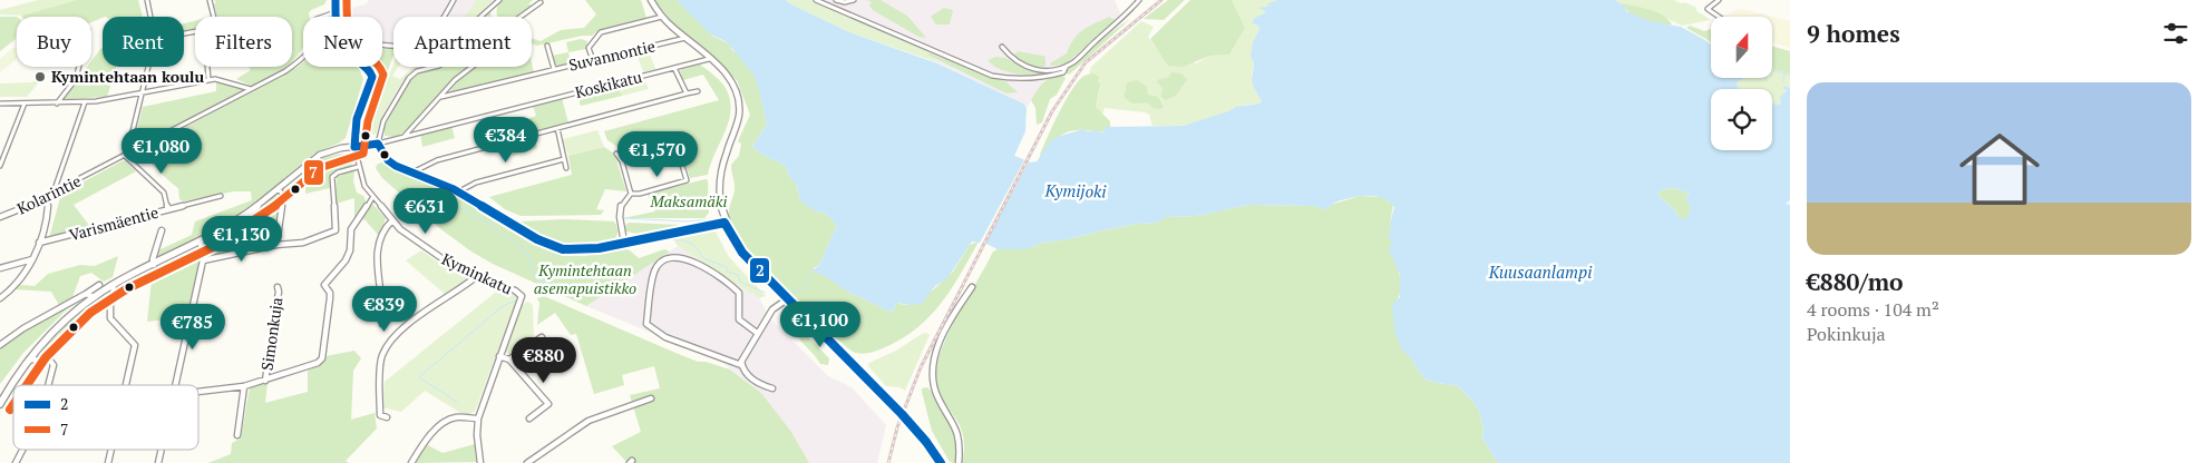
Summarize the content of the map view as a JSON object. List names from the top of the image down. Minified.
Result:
{"streets":{"street":["Suvannontie","Koskikatu","Kolarintie","Varismäentie","Kyminkatu","Simonkuja"]},"crossings":[["Kolarintie","Kyminkatu"]],"water":["Kymijoki","Kuusaanlampi"],"parks":["Maksamäki","Kymintehtaan asemapuistikko"],"places":["Kymintehtaan koulu"],"lines":["transit line 2","transit line 7"],"legend":["2","7"],"north":"top","page":{"heading":"9 homes","chip":["Buy","Rent","Filters","New","Apartment"],"list":[{"name":"€880/mo","note":"4 rooms · 104 m² · Pokinkuja"}],"price":["€384","€1,080","€1,570","€631","€1,130","€839","€1,100","€785","€880"]}}
